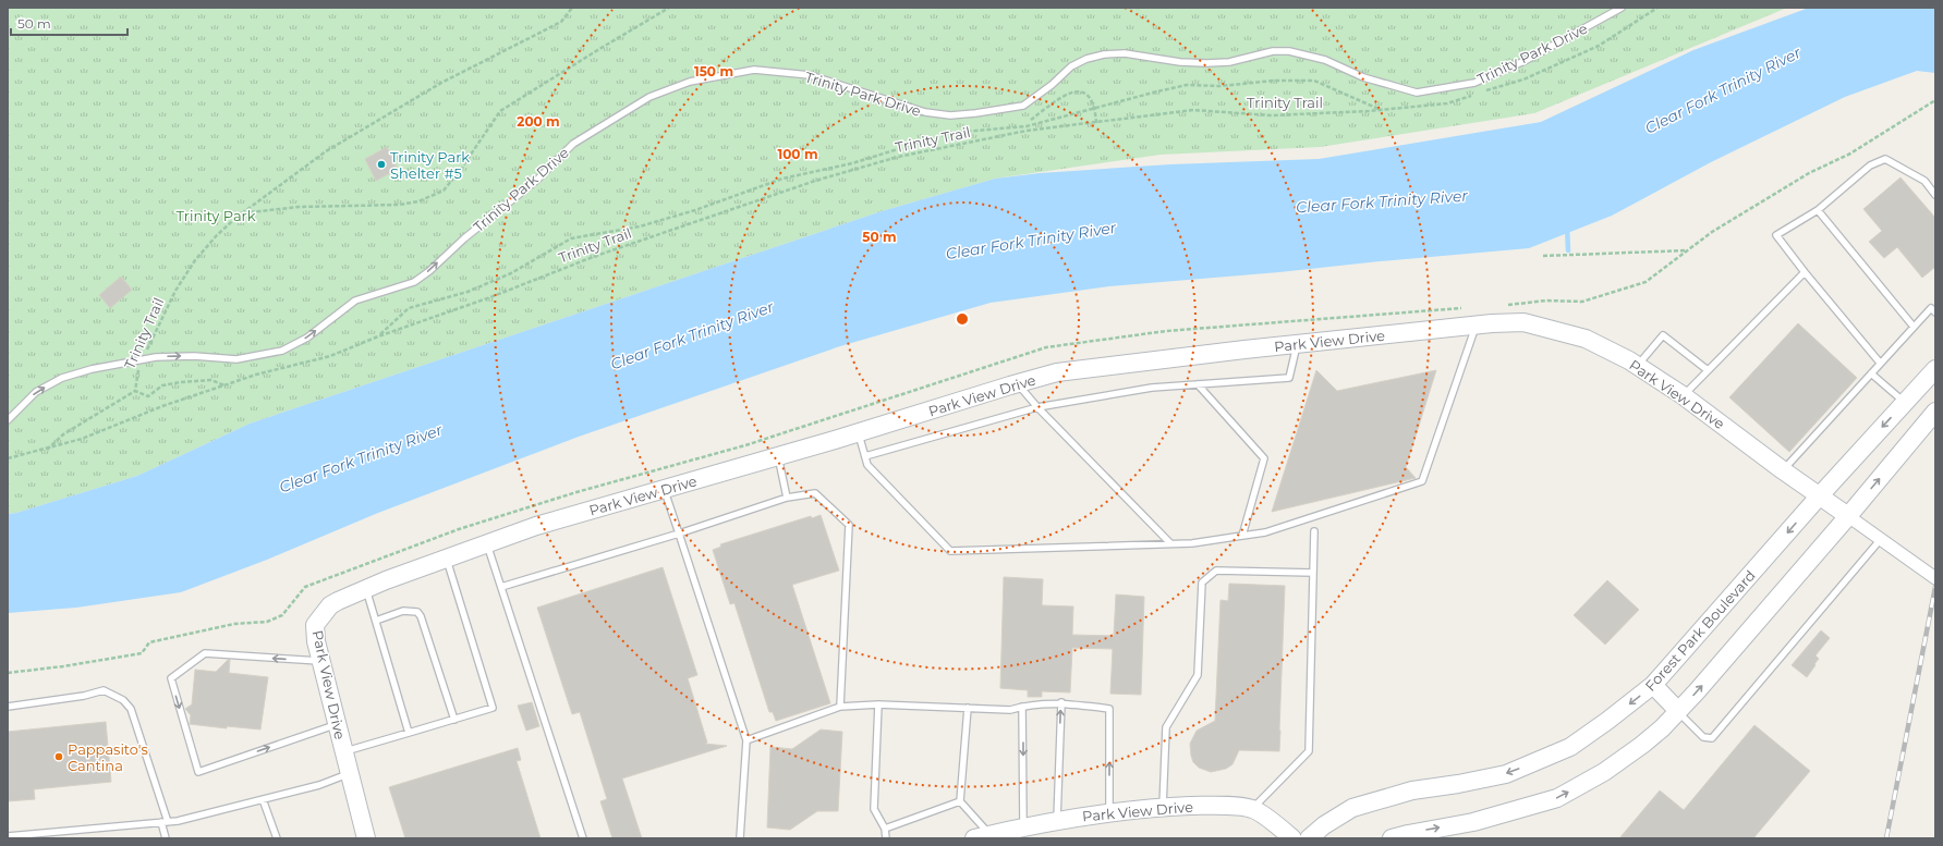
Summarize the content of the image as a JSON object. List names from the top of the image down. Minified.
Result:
{"streets":{"street":["Park View Drive","Forest Park Boulevard"],"lane":["Trinity Park Drive"],"path":["Trinity Trail"]},"crossings":[["Trinity Park Drive","Trinity Trail"],["Park View Drive","Forest Park Boulevard"]],"one_way":["Trinity Park Drive"],"water":["Clear Fork Trinity River"],"parks":["Trinity Park"],"places":["Trinity Park Shelter #5","Pappasito's Cantina"],"scale_bar":"50 m","rings":["150 m","200 m","100 m","50 m"]}
